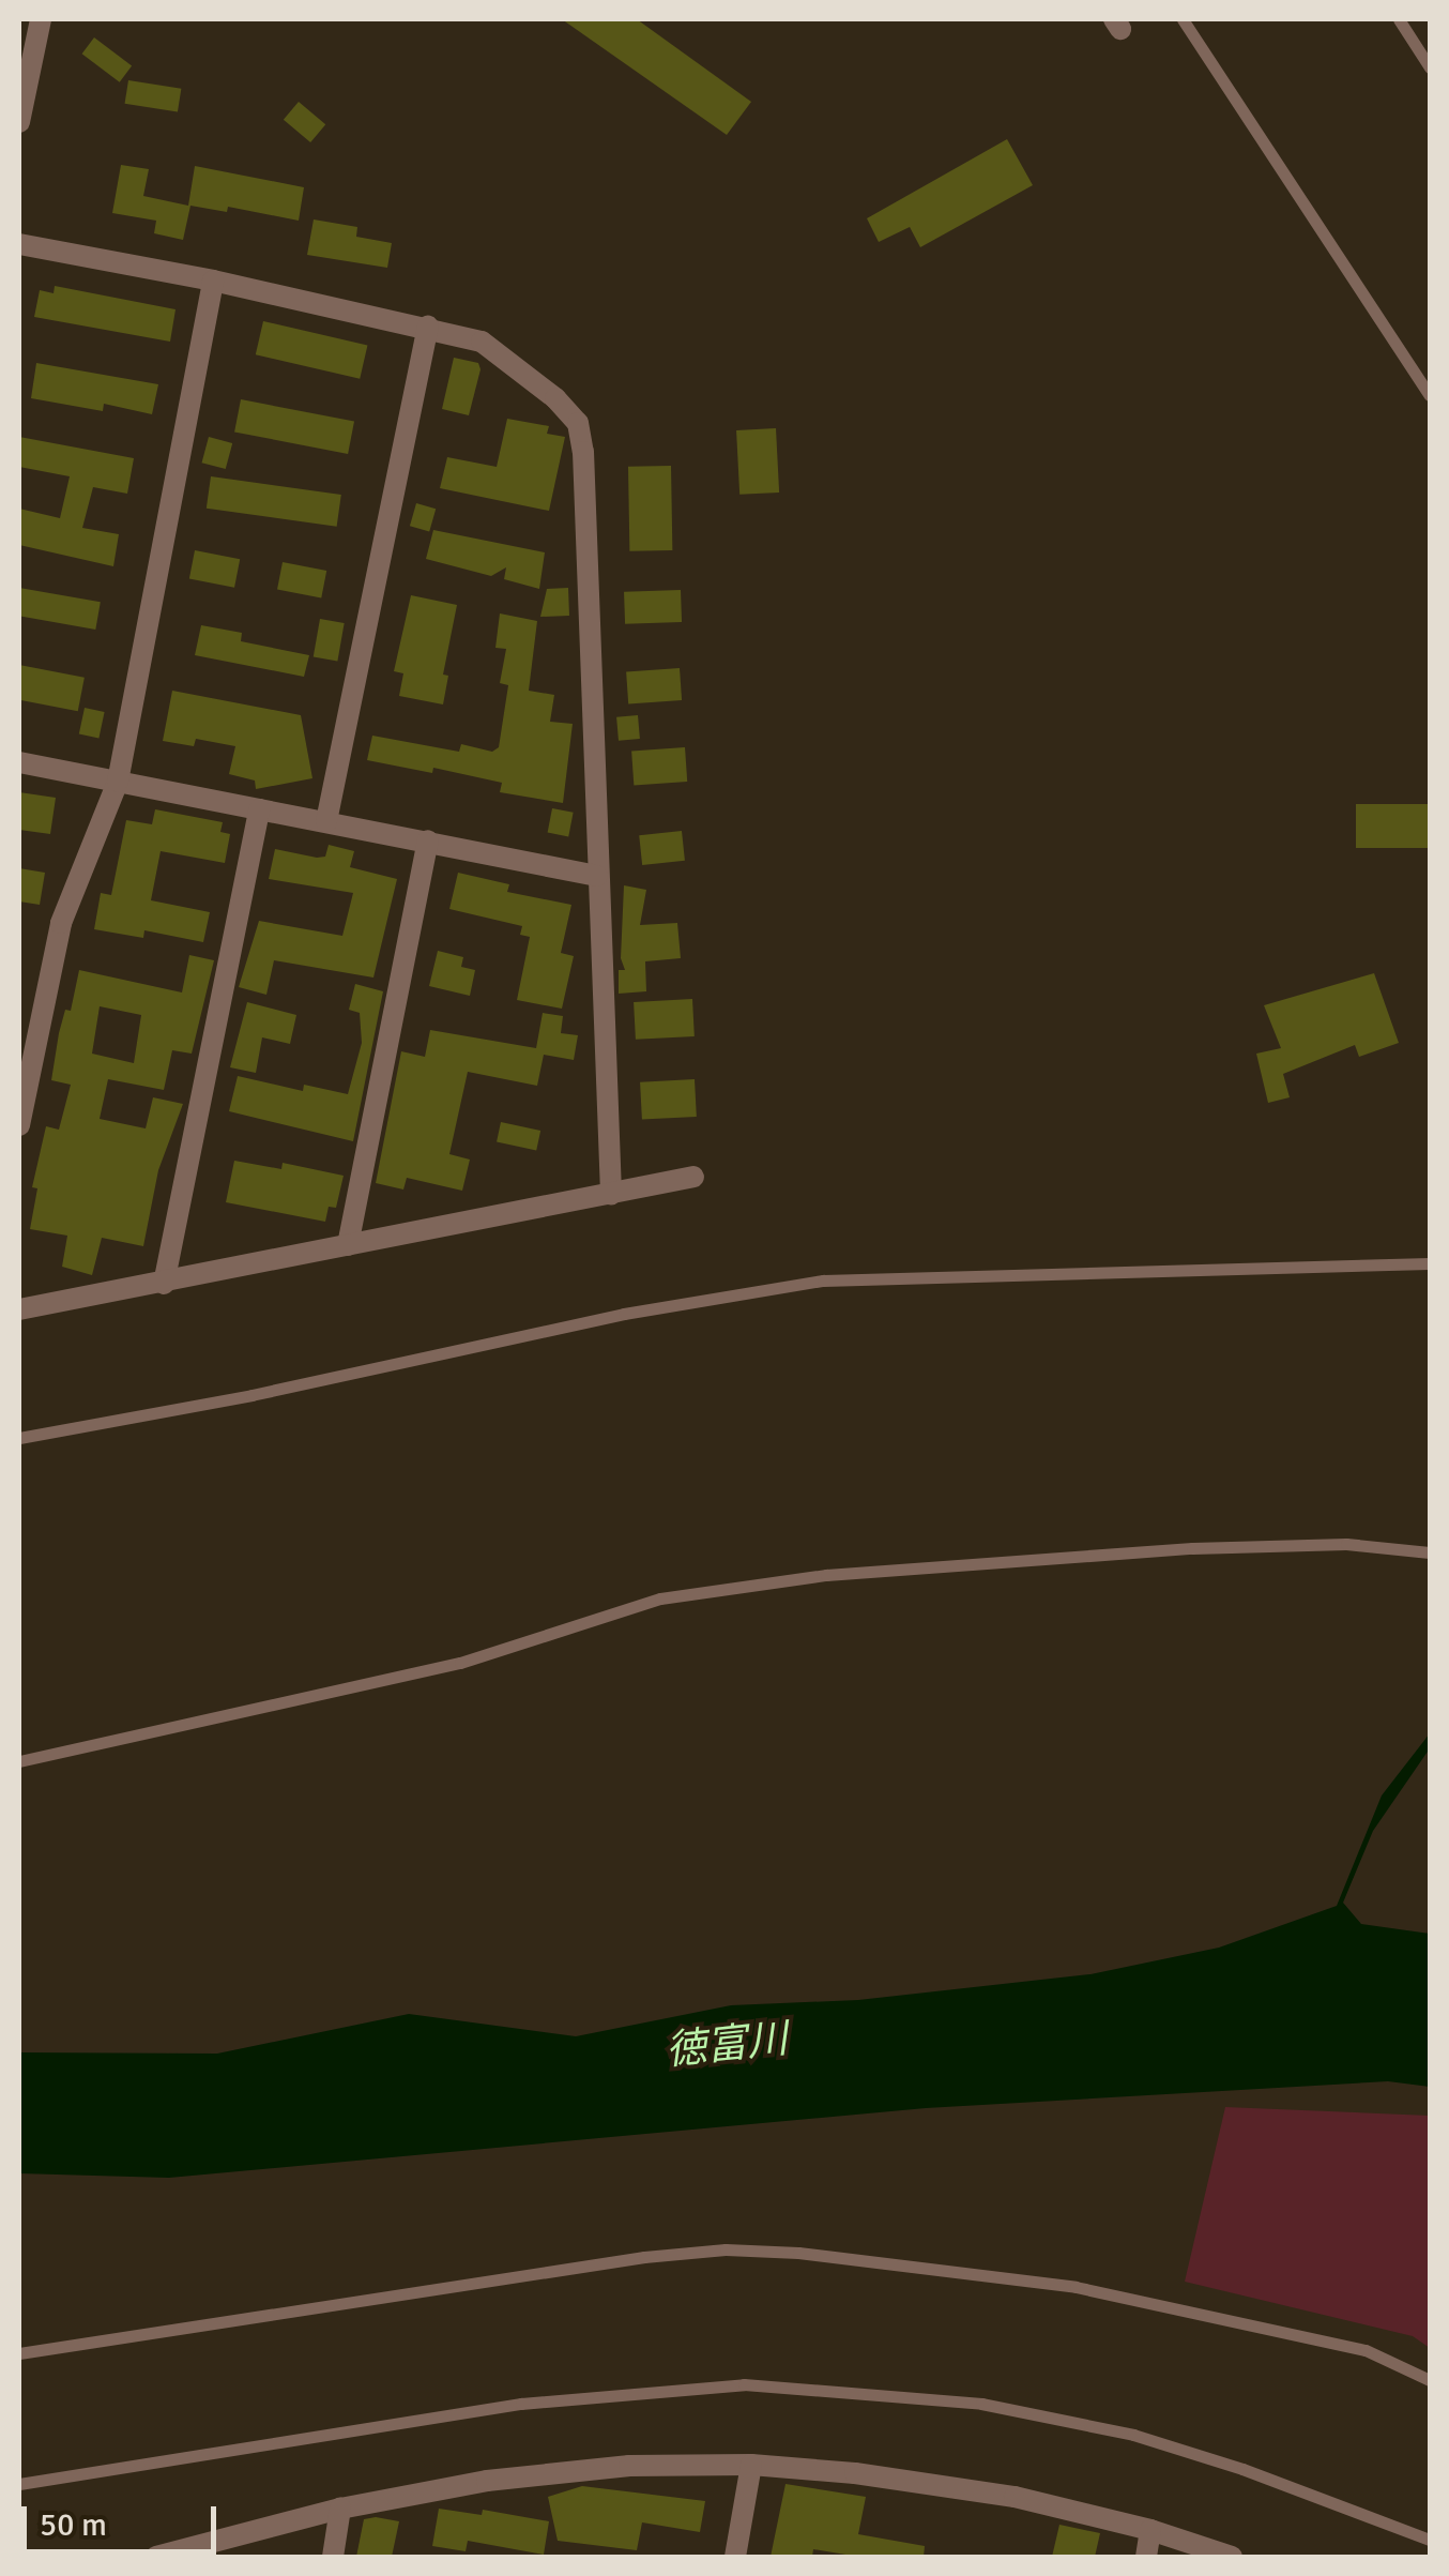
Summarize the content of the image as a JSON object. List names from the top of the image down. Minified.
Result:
{"water":["徳富川"],"scale_bar":"50 m"}
